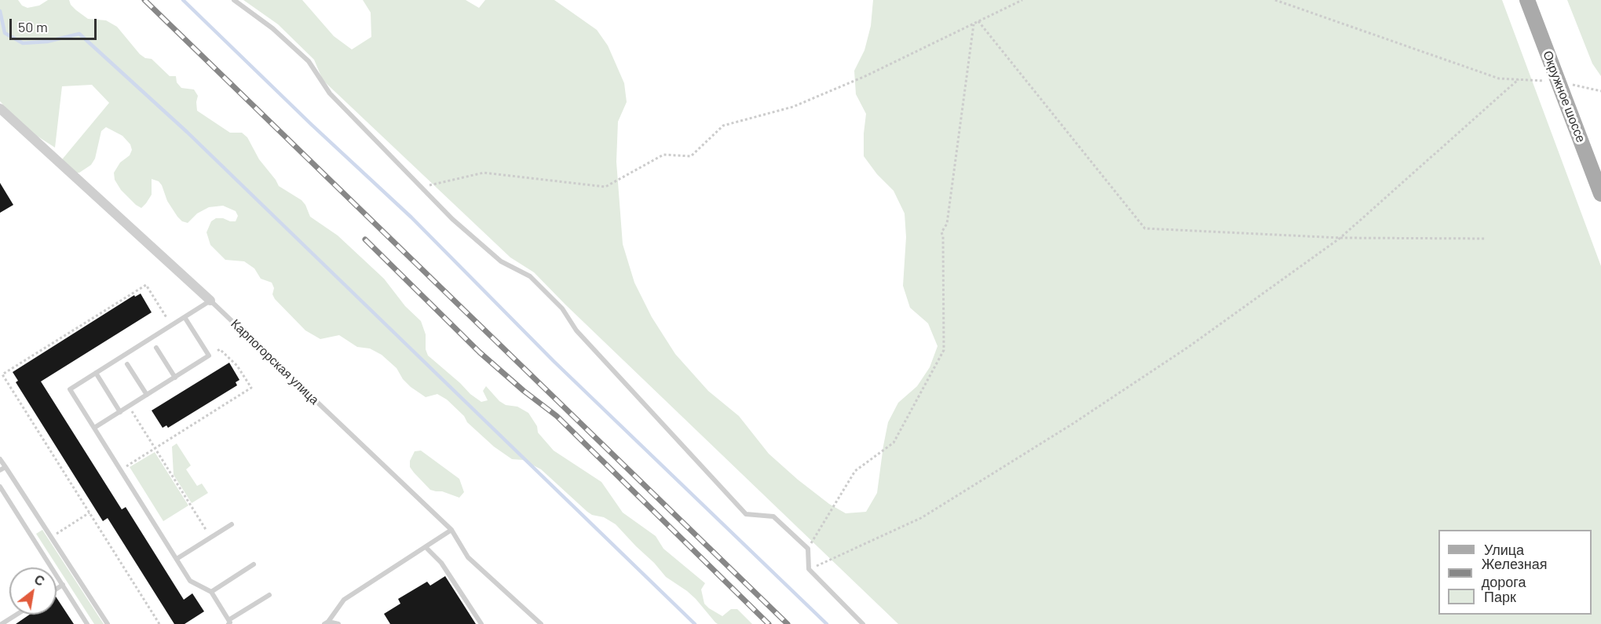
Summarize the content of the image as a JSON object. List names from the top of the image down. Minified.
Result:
{"streets":{"main road":["Окружное шоссе"],"street":["Карпогорская улица"]},"legend":["Улица","Железная дорога","Парк"],"scale_bar":"50 m","north":"top right"}
